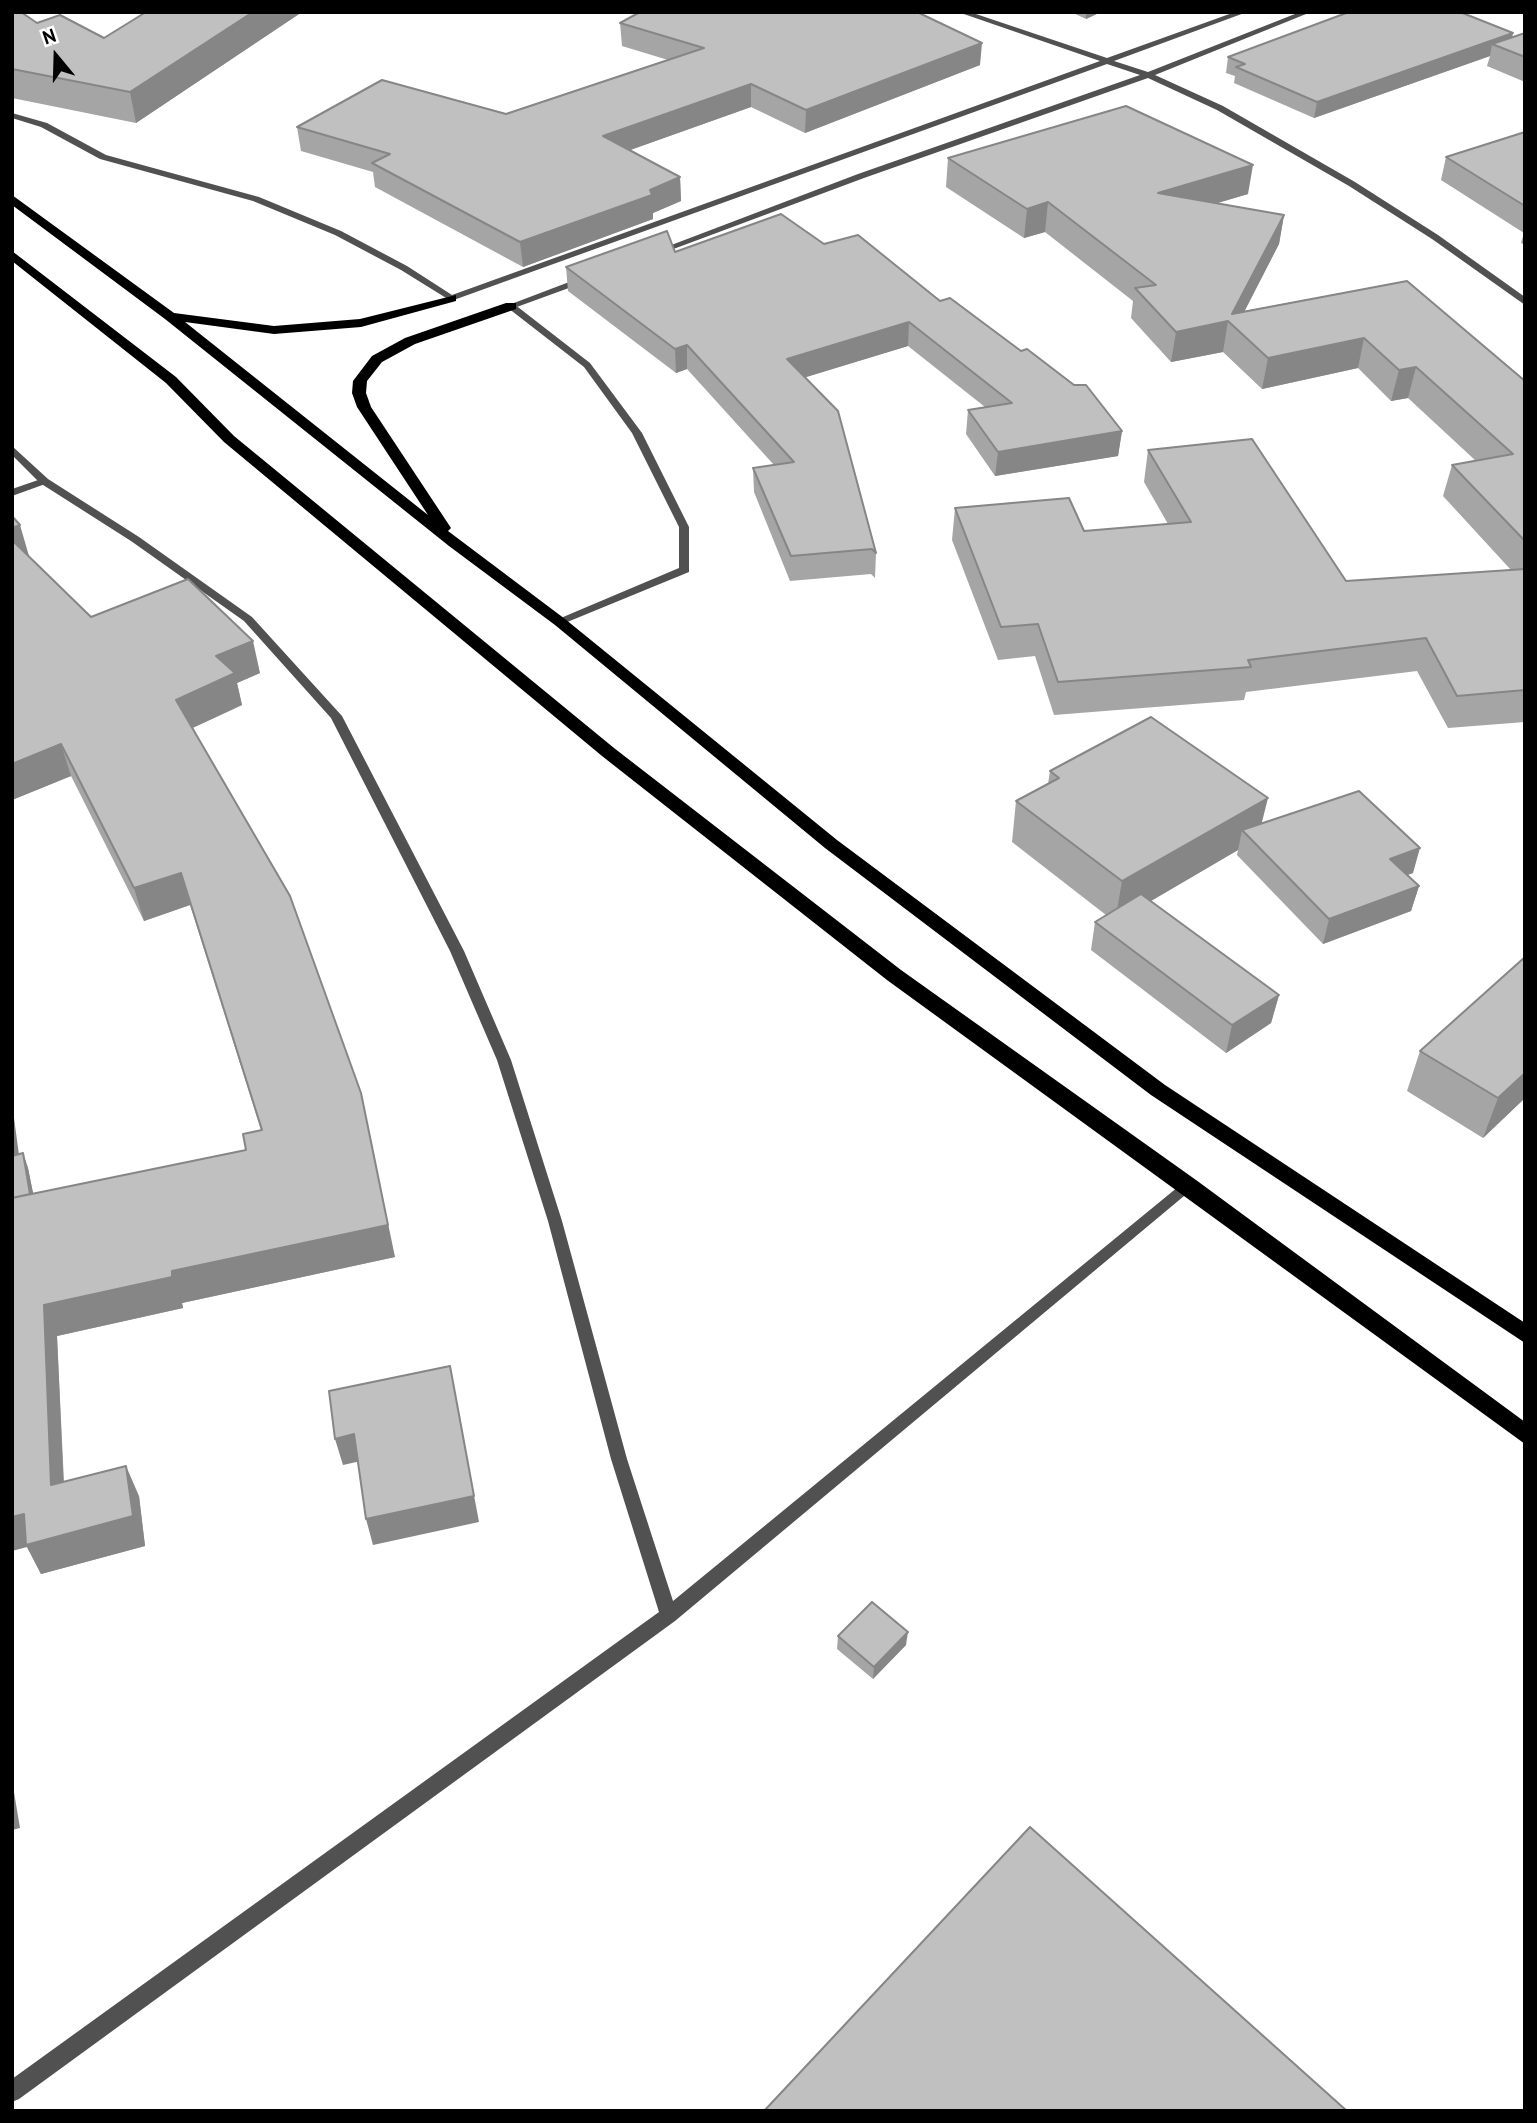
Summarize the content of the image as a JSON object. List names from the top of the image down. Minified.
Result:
{"north":"top"}
